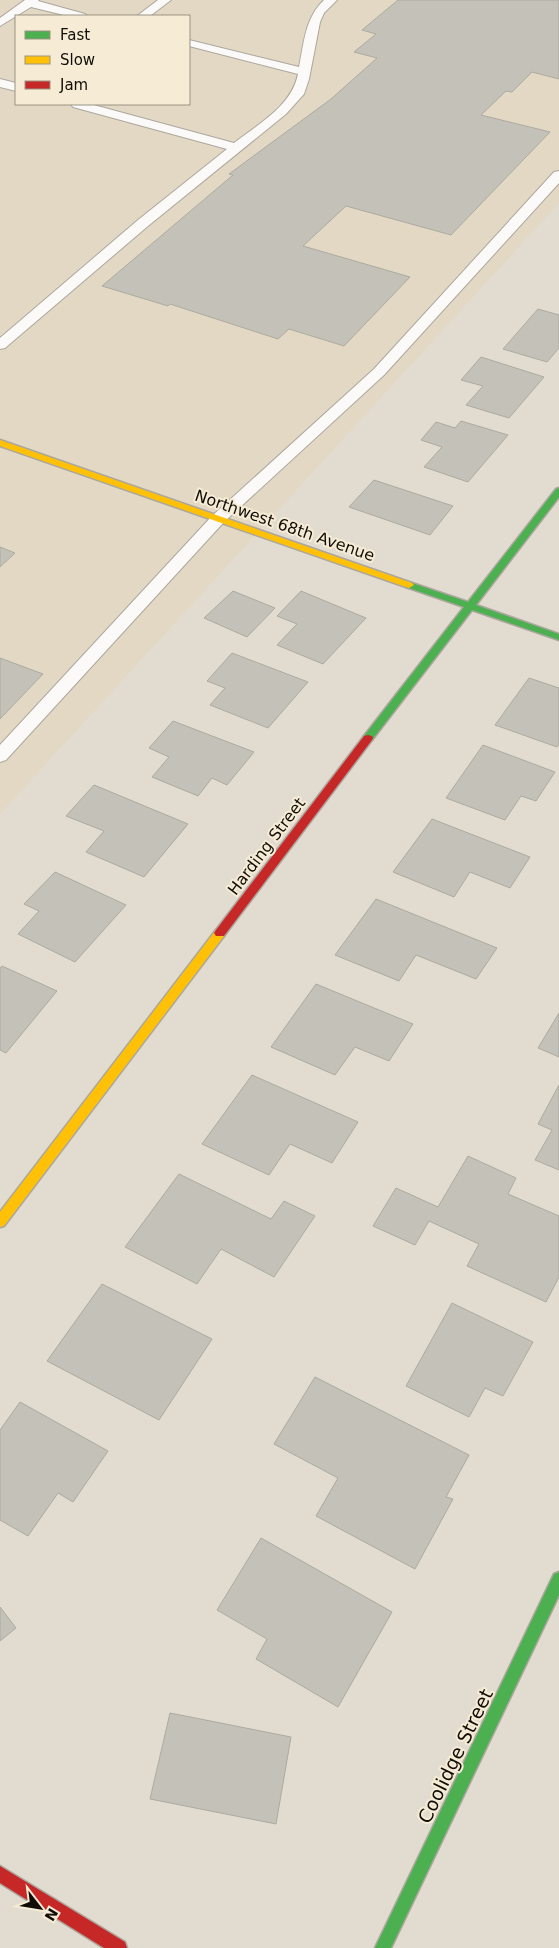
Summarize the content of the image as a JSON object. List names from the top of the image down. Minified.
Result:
{"streets":{"street":["Northwest 68th Avenue","Harding Street","Coolidge Street"]},"crossings":[["Northwest 68th Avenue","Harding Street"]],"legend":["Fast","Slow","Jam"],"north":"bottom right"}
